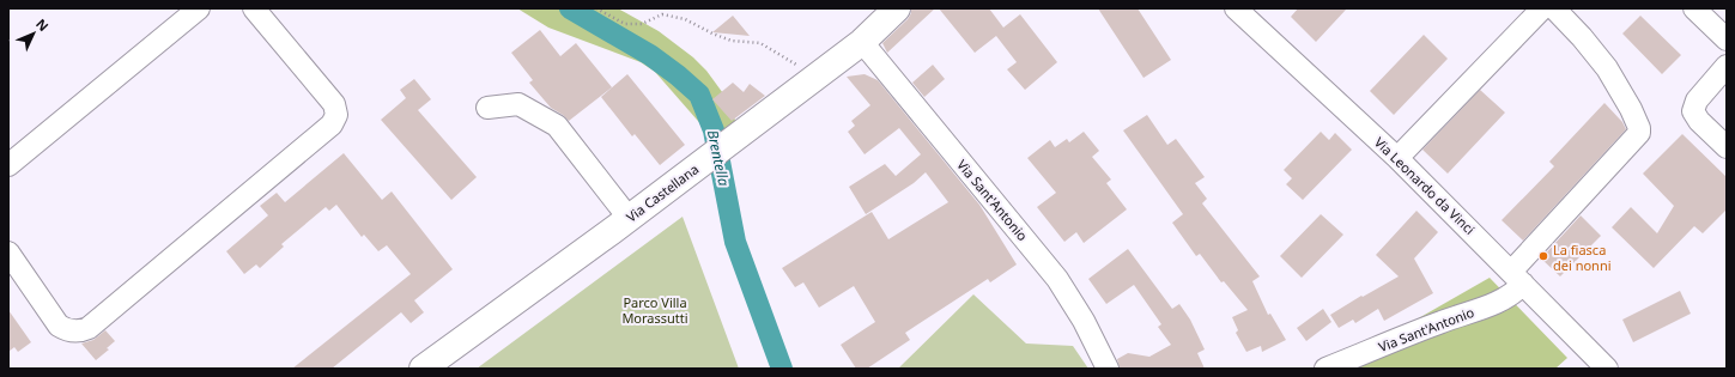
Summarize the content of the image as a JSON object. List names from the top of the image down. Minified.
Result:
{"streets":{"main road":["Via Castellana"],"street":["Via Leonardo da Vinci","Via Sant'Antonio"]},"crossings":[["Via Leonardo da Vinci","Via Sant'Antonio"],["Via Castellana","Via Sant'Antonio"]],"water":["Brentella"],"parks":["Parco Villa Morassutti"],"places":["La fiasca dei nonni"],"north":"top right"}
